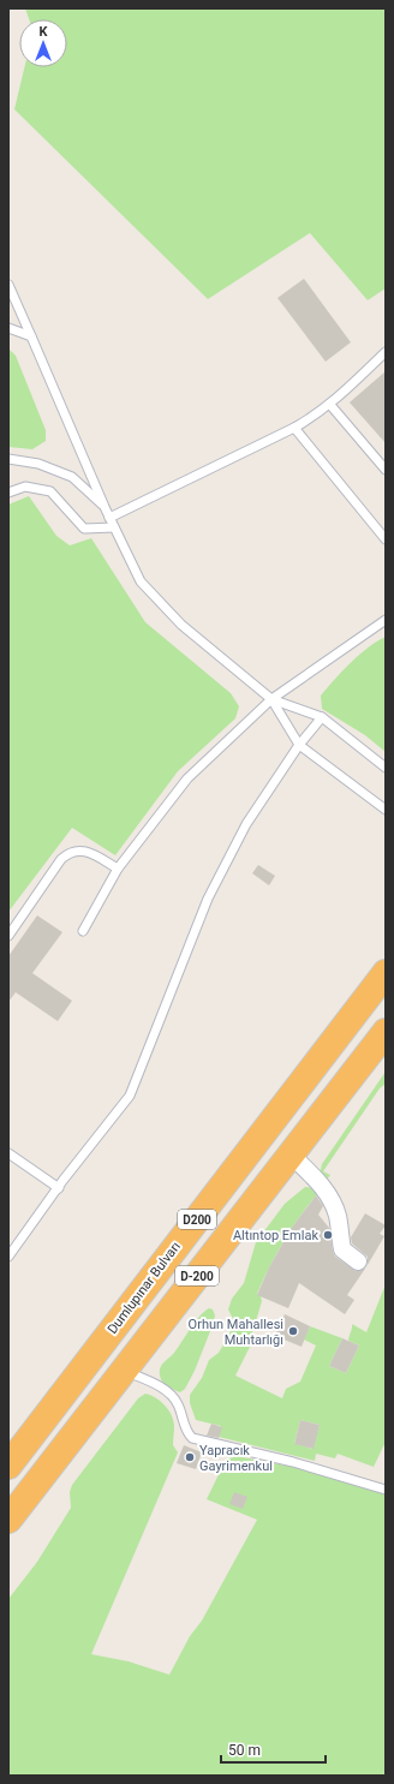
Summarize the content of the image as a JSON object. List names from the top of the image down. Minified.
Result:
{"streets":{"highway":["D200","D-200","Dumlupınar Bulvarı"]},"places":["Altıntop Emlak","Orhun Mahallesi Muhtarlığı","Yapracık Gayrimenkul"],"scale_bar":"50 m","north":"top"}
